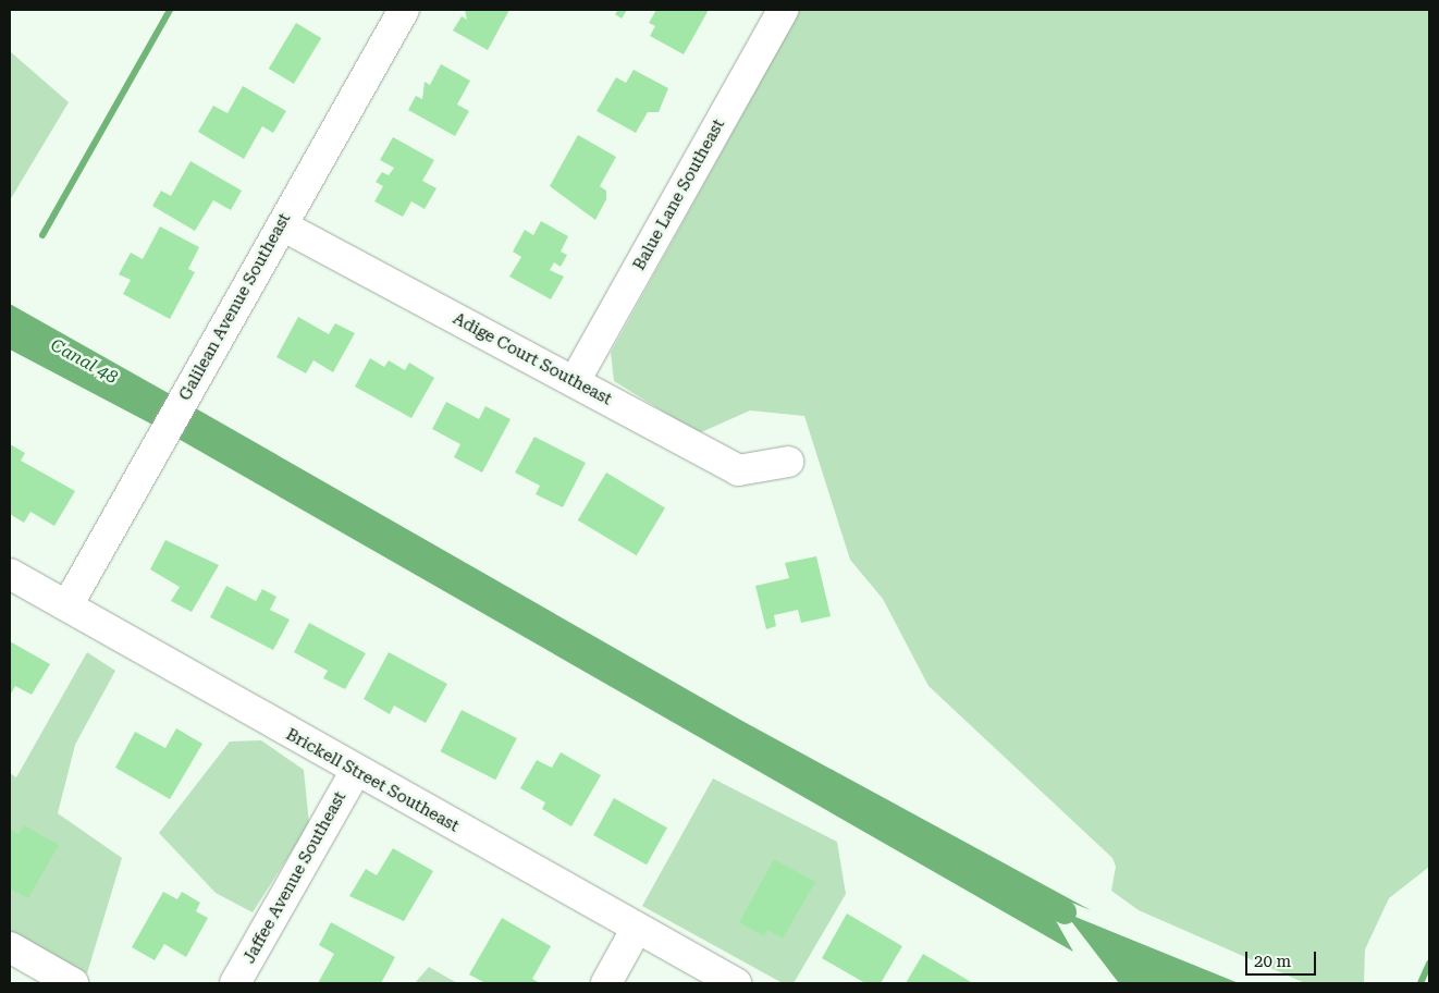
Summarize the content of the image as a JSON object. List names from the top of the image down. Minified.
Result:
{"streets":{"street":["Balue Lane Southeast","Galilean Avenue Southeast","Adige Court Southeast","Brickell Street Southeast","Jaffee Avenue Southeast"]},"crossings":[["Balue Lane Southeast","Adige Court Southeast"],["Galilean Avenue Southeast","Adige Court Southeast"],["Galilean Avenue Southeast","Brickell Street Southeast"],["Brickell Street Southeast","Jaffee Avenue Southeast"]],"water":["Canal 48"],"scale_bar":"20 m"}
